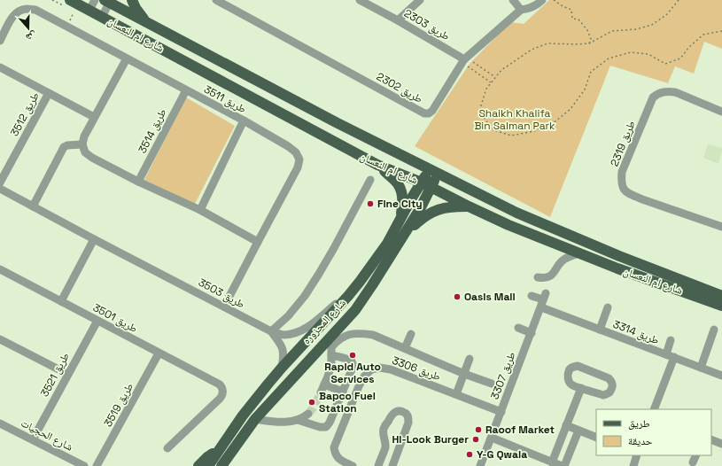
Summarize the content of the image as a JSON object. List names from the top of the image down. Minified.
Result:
{"streets":{"main road":["شارع ام النعسان","شارع المحزوره"],"street":["طريق 2303","طريق 2302","طريق 3511","طريق 3512","طريق 3514","طريق 2319","طريق 3503","طريق 3501","طريق 3314","طريق 3306","طريق 3521","طريق 3307","طريق 3519","شارع الحجيات"]},"crossings":[["طريق 2303","طريق 2302"],["شارع ام النعسان","شارع المحزوره"],["طريق 3511","طريق 3514"],["طريق 3511","طريق 3503"],["طريق 3501","طريق 3521"],["طريق 3501","طريق 3519"],["طريق 3314","طريق 3307"],["طريق 3306","طريق 3307"],["طريق 3521","شارع الحجيات"]],"parks":["Shaikh Khalifa Bin Salman Park"],"places":["Fine City","Oasis Mall","Rapid Auto Services","Bapco Fuel Station","Raoof Market","Hi-Look Burger","Y-G Qwala"],"legend":["طريق","حديقة"],"north":"bottom"}
